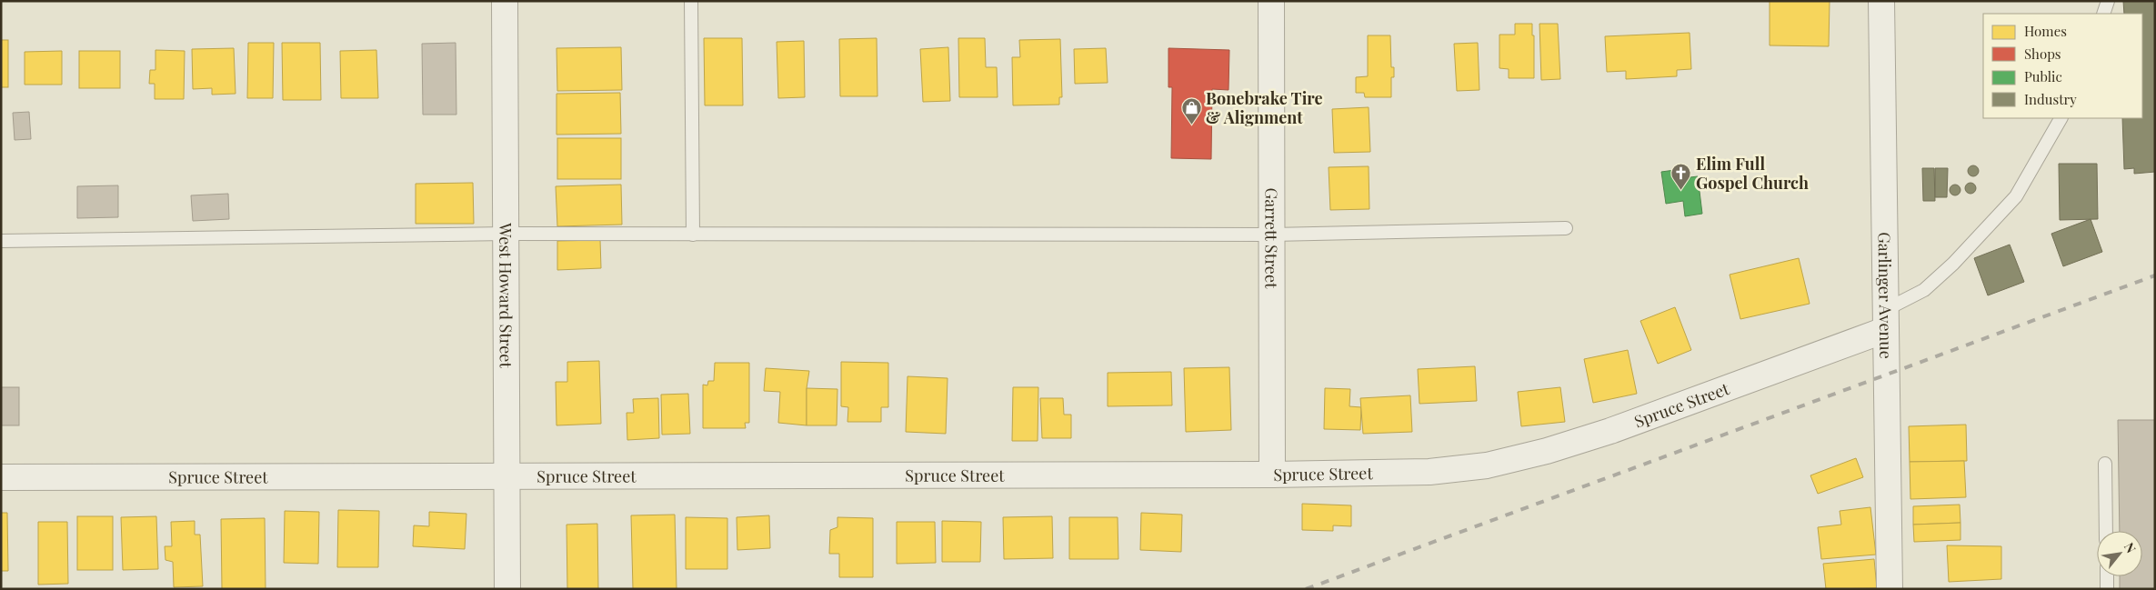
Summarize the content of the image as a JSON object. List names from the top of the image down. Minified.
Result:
{"streets":{"street":["Garrett Street","West Howard Street","Garlinger Avenue","Spruce Street"]},"crossings":[["Garrett Street","Spruce Street"],["West Howard Street","Spruce Street"],["Garlinger Avenue","Spruce Street"]],"places":{"shop":["Bonebrake Tire & Alignment"],"church":["Elim Full Gospel Church"]},"legend":["Homes","Shops","Public","Industry"],"north":"top right"}
